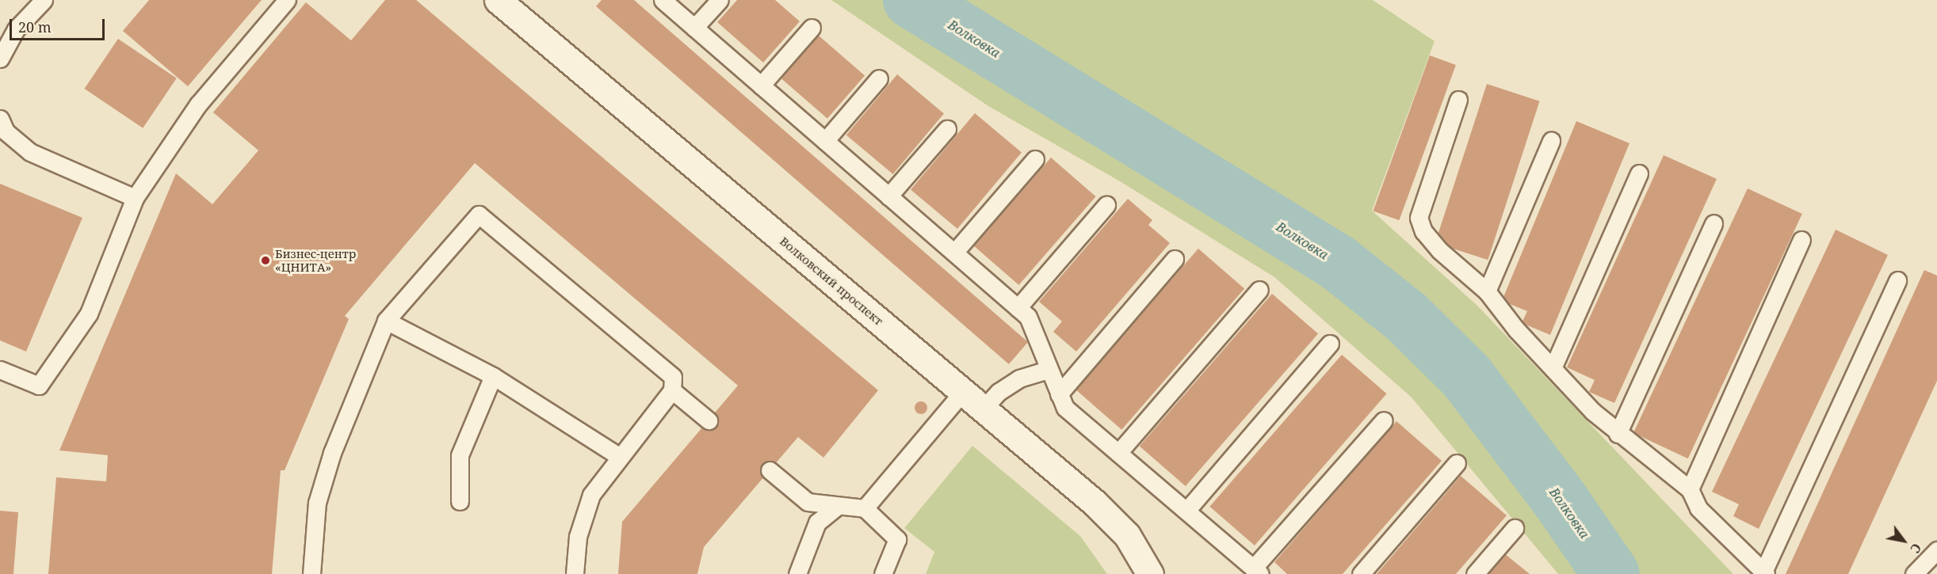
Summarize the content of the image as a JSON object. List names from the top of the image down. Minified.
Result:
{"streets":{"street":["Волковский проспект"]},"water":["Волковка"],"places":["Бизнес-центр «ЦНИТА»"],"scale_bar":"20 m","north":"bottom right"}
